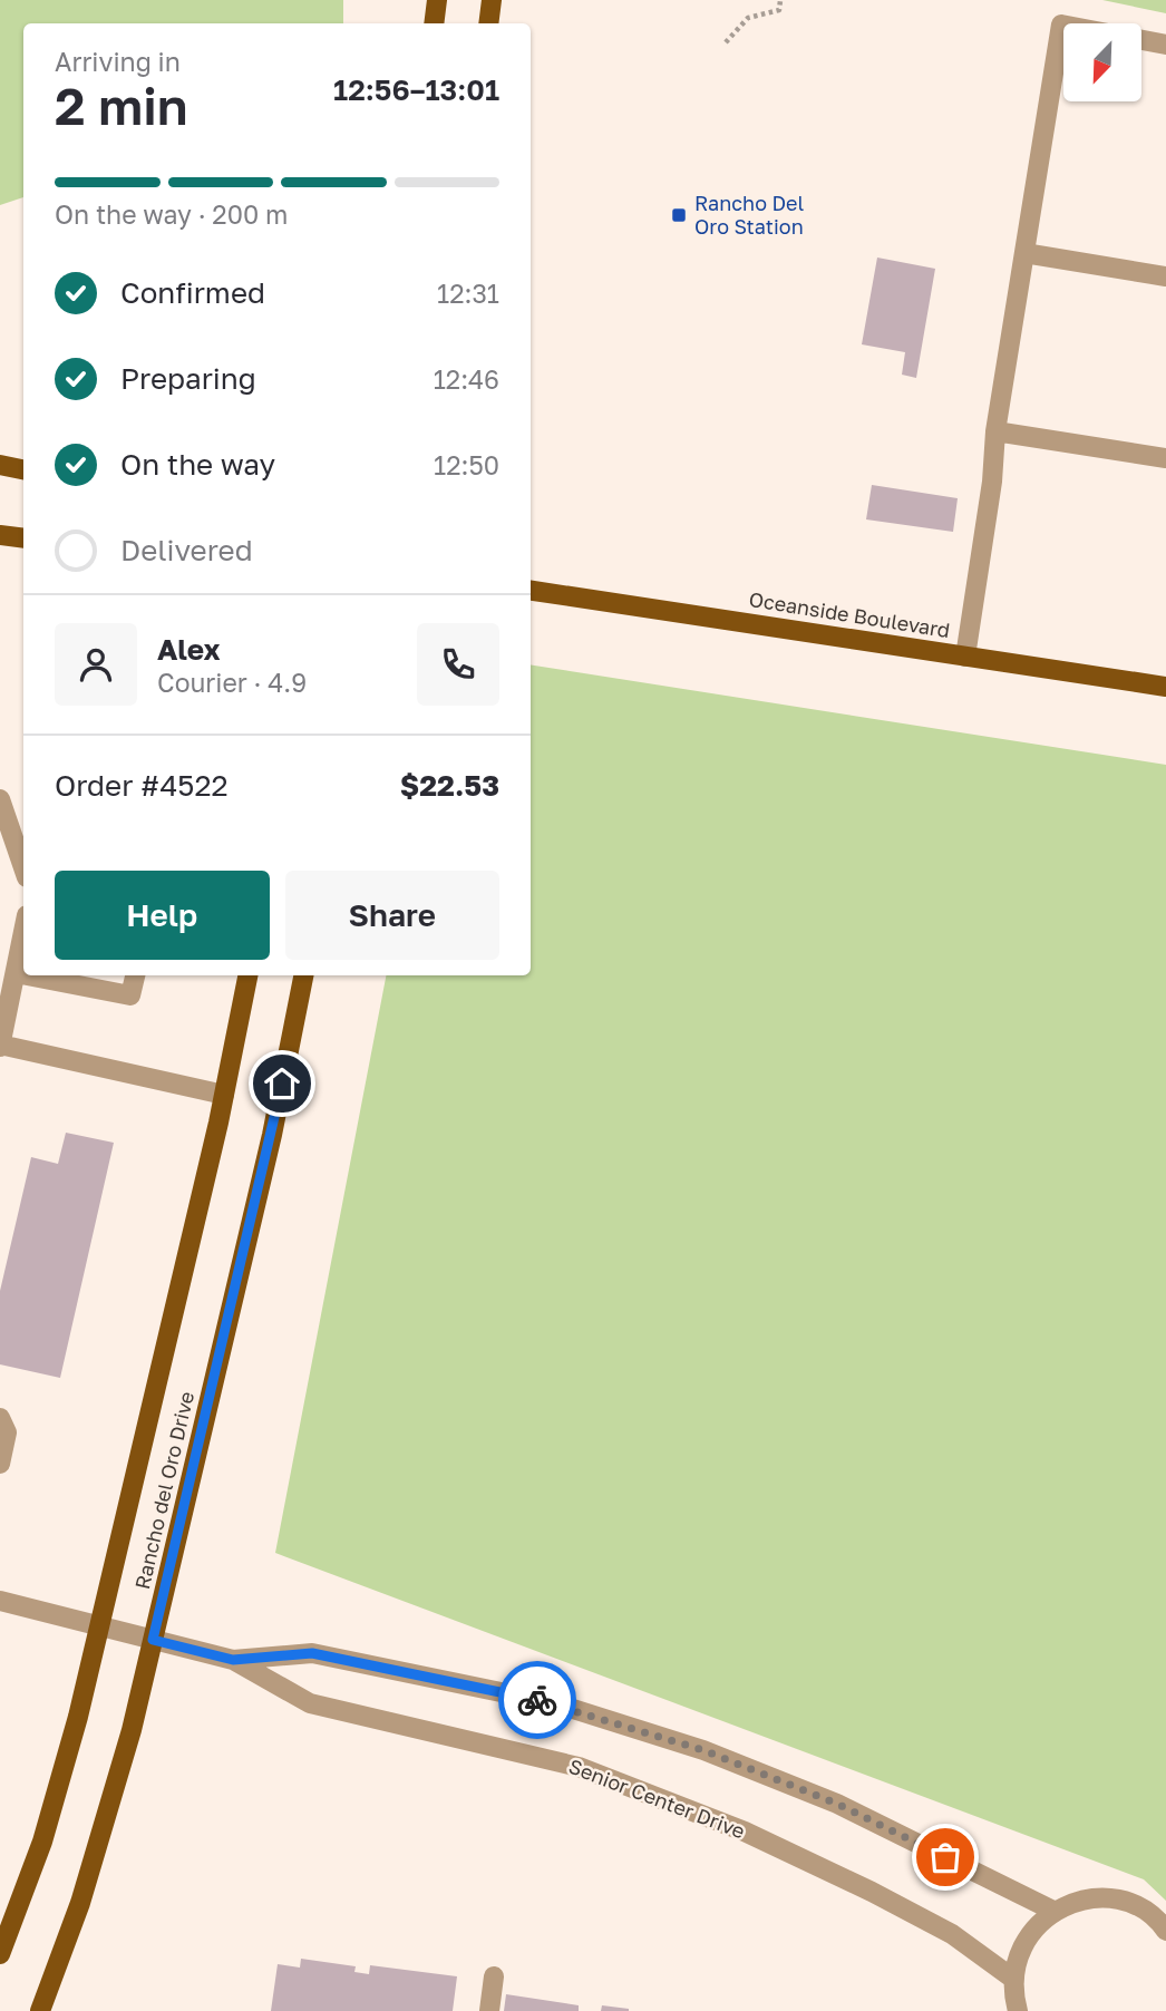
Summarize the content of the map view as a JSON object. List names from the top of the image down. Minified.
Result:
{"streets":{"main road":["Oceanside Boulevard","Rancho del Oro Drive"],"street":["Senior Center Drive"]},"crossings":[["Rancho del Oro Drive","Senior Center Drive"]],"places":{"transit":["Rancho Del Oro Station"]},"north":"bottom left","page":{"heading":["2 min","Arriving in","12:56–13:01"],"panel":["Alex","Courier · 4.9","Order #4522","$22.53"],"bar":"On the way · 200 m","list":[["Confirmed","12:31"],["Preparing","12:46"],["On the way","12:50"],"Delivered"],"buttons":["Help","Share"]}}
